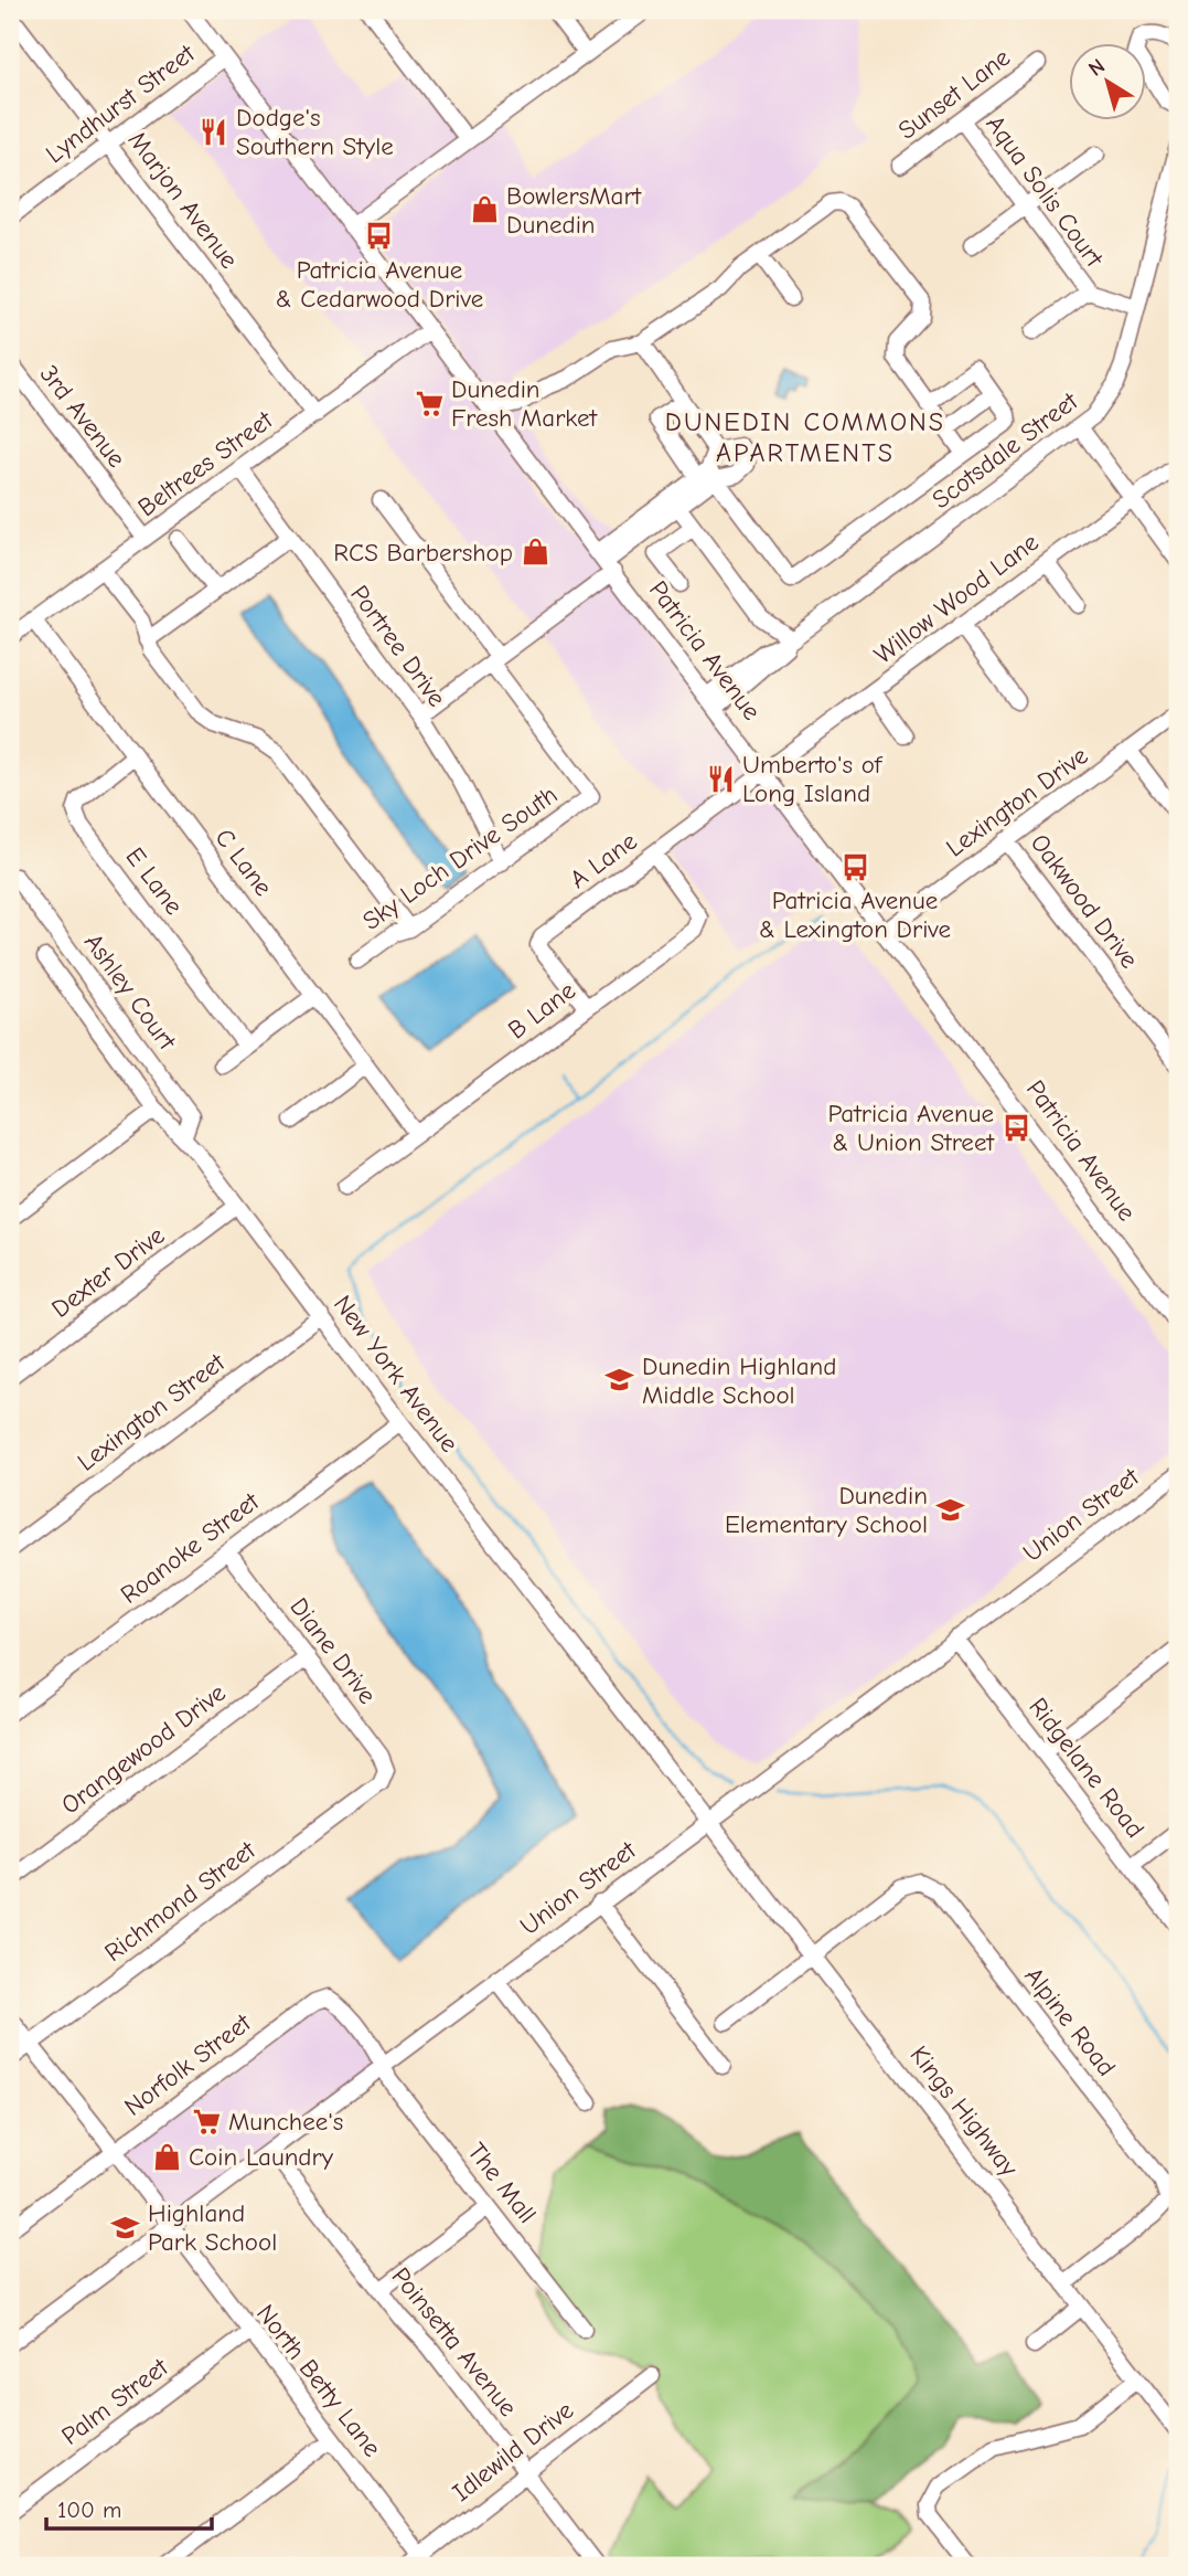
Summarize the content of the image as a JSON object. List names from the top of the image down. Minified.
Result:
{"streets":{"street":["Sunset Lane","Lyndhurst Street","Aqua Solis Court","Marjon Avenue","3rd Avenue","Scotsdale Street","Beltrees Street","Willow Wood Lane","Portree Drive","Patricia Avenue","Lexington Drive","Sky Loch Drive South","A Lane","C Lane","E Lane","Oakwood Drive","Ashley Court","B Lane","Dexter Drive","New York Avenue","Lexington Street","Union Street","Roanoke Street","Diane Drive","Orangewood Drive","Ridgelane Road","Richmond Street","Alpine Road","Norfolk Street","Kings Highway","The Mall","Poinsetta Avenue","North Betty Lane","Palm Street","Idlewild Drive"]},"crossings":[["Sunset Lane","Aqua Solis Court"],["Lyndhurst Street","Marjon Avenue"],["Lyndhurst Street","Patricia Avenue"],["Marjon Avenue","Beltrees Street"],["3rd Avenue","Beltrees Street"],["Scotsdale Street","Patricia Avenue"],["Beltrees Street","Portree Drive"],["Beltrees Street","Patricia Avenue"],["Beltrees Street","C Lane"],["Willow Wood Lane","Patricia Avenue"],["Willow Wood Lane","A Lane"],["Portree Drive","Sky Loch Drive South"],["Patricia Avenue","Lexington Drive"],["Patricia Avenue","A Lane"],["Lexington Drive","Oakwood Drive"],["A Lane","B Lane"],["C Lane","E Lane"],["C Lane","B Lane"],["Ashley Court","New York Avenue"],["Dexter Drive","New York Avenue"],["New York Avenue","Lexington Street"],["New York Avenue","Union Street"],["New York Avenue","Roanoke Street"],["New York Avenue","Kings Highway"],["Union Street","Ridgelane Road"],["Union Street","Norfolk Street"],["Union Street","Kings Highway"],["Union Street","The Mall"],["Union Street","Poinsetta Avenue"],["Union Street","North Betty Lane"],["Roanoke Street","Diane Drive"],["Diane Drive","Orangewood Drive"],["Diane Drive","Richmond Street"],["Richmond Street","North Betty Lane"],["Alpine Road","Kings Highway"],["Norfolk Street","The Mall"],["Norfolk Street","North Betty Lane"],["Poinsetta Avenue","Idlewild Drive"],["North Betty Lane","Palm Street"],["North Betty Lane","Idlewild Drive"]],"districts":["DUNEDIN COMMONS APARTMENTS"],"places":{"restaurant":["Dodge's Southern Style","Umberto's of Long Island"],"shop":["BowlersMart Dunedin","RCS Barbershop","Coin Laundry"],"bus stop":["Patricia Avenue & Cedarwood Drive","Patricia Avenue & Lexington Drive","Patricia Avenue & Union Street"],"supermarket":["Dunedin Fresh Market","Munchee's"],"school or university":["Dunedin Highland Middle School","Dunedin Elementary School","Highland Park School"]},"scale_bar":"100 m","north":"top left"}
